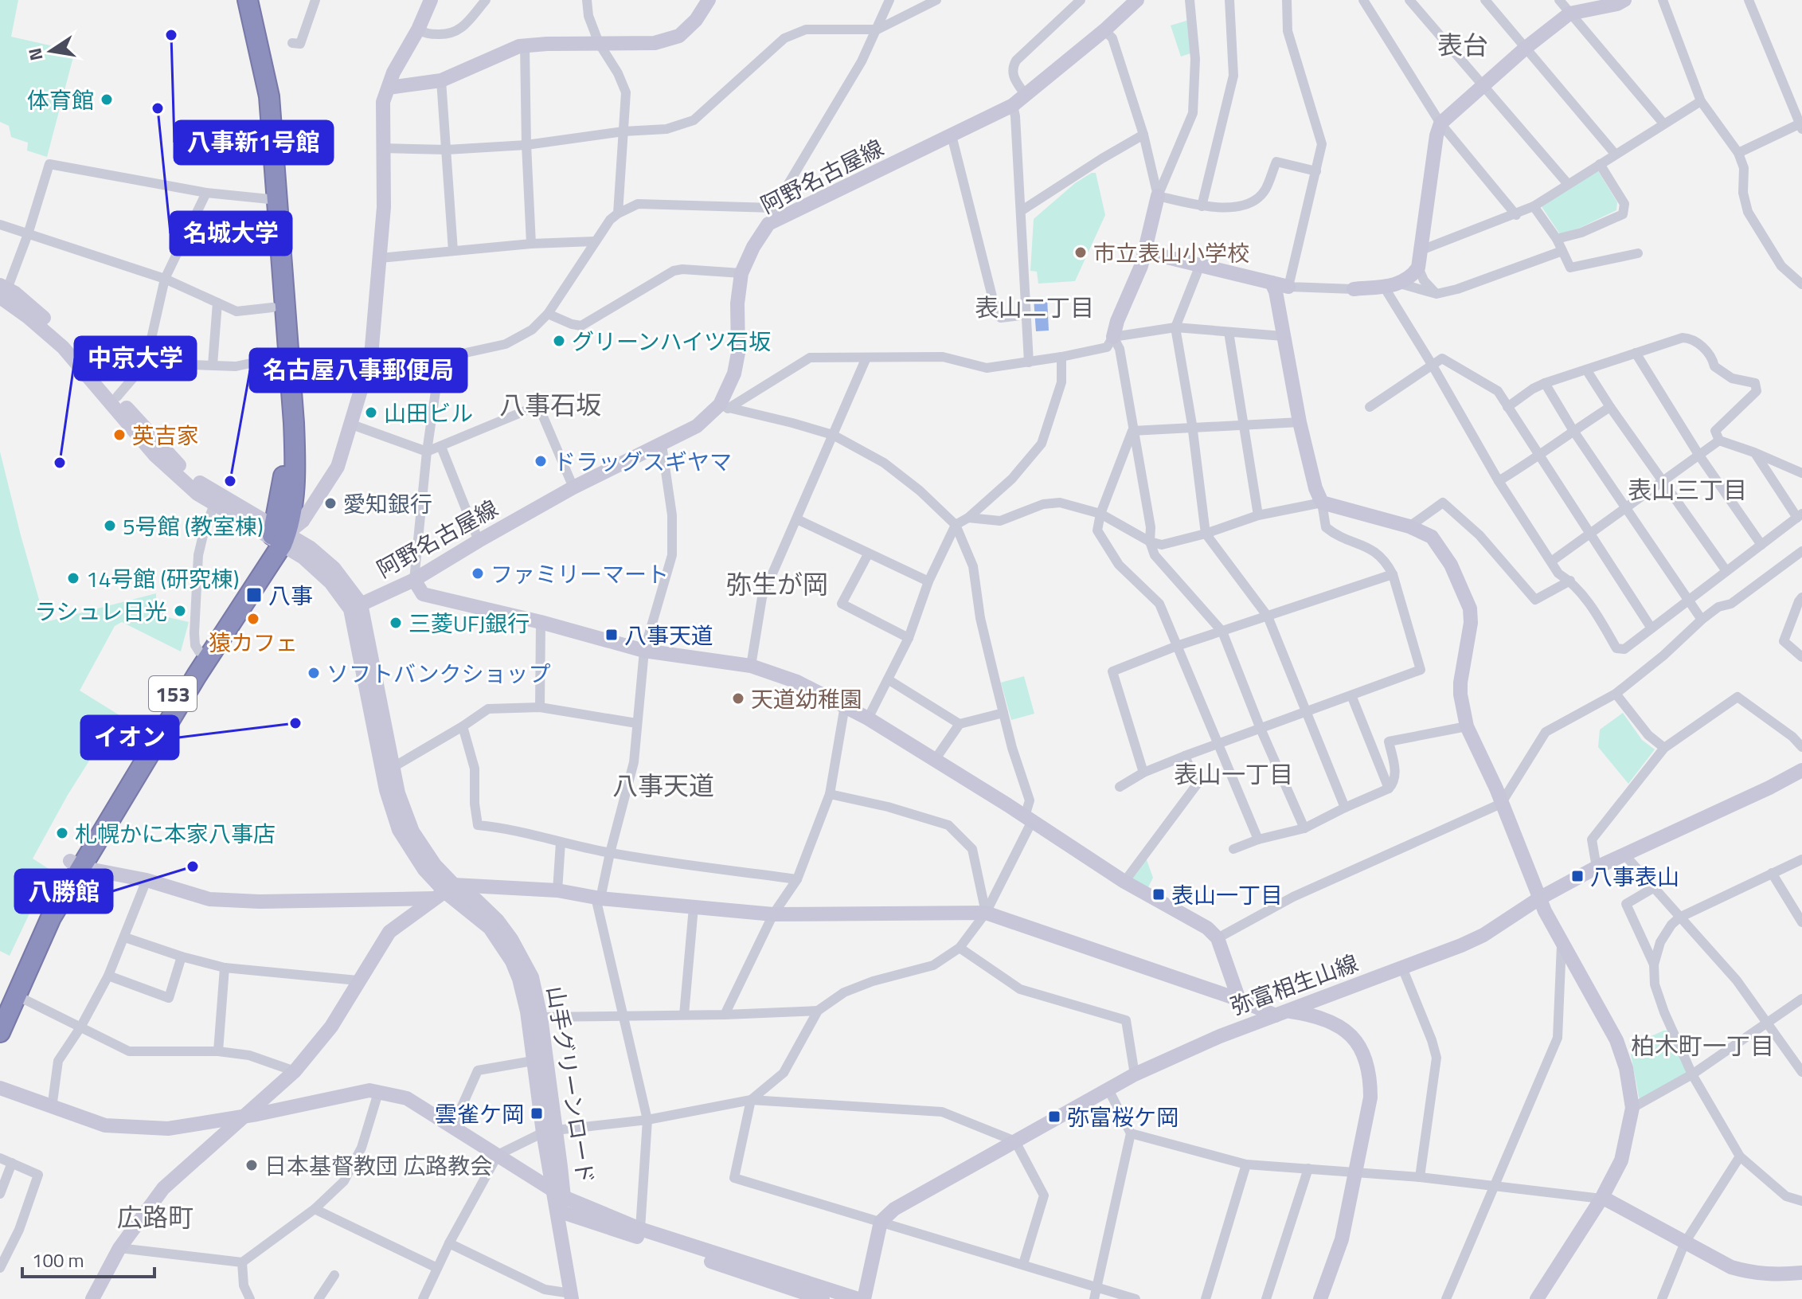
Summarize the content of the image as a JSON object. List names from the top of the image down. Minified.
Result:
{"streets":{"highway":["153"],"street":["阿野名古屋線","弥富相生山線","山手グリーンロード"]},"crossings":[["阿野名古屋線","153"],["阿野名古屋線","山手グリーンロード"]],"districts":["表台","表山二丁目","八事石坂","表山三丁目","弥生が岡","表山一丁目","八事天道","柏木町一丁目","広路町"],"places":{"other":["八事新1号館","体育館","名城大学","市立表山小学校","グリーンハイツ石坂","山田ビル","英吉家","ドラッグスギヤマ","中京大学","名古屋八事郵便局","愛知銀行","5号館 (教室棟)","ファミリーマート","14号館 (研究棟)","ラシュレ日光","猿カフェ","三菱UFJ銀行","ソフトバンクショップ","天道幼稚園","イオン","札幌かに本家八事店","八勝館","日本基督教団 広路教会"],"transit":["八事","八事天道","八事表山","表山一丁目","雲雀ケ岡","弥富桜ケ岡"]},"scale_bar":"100 m","north":"left"}
